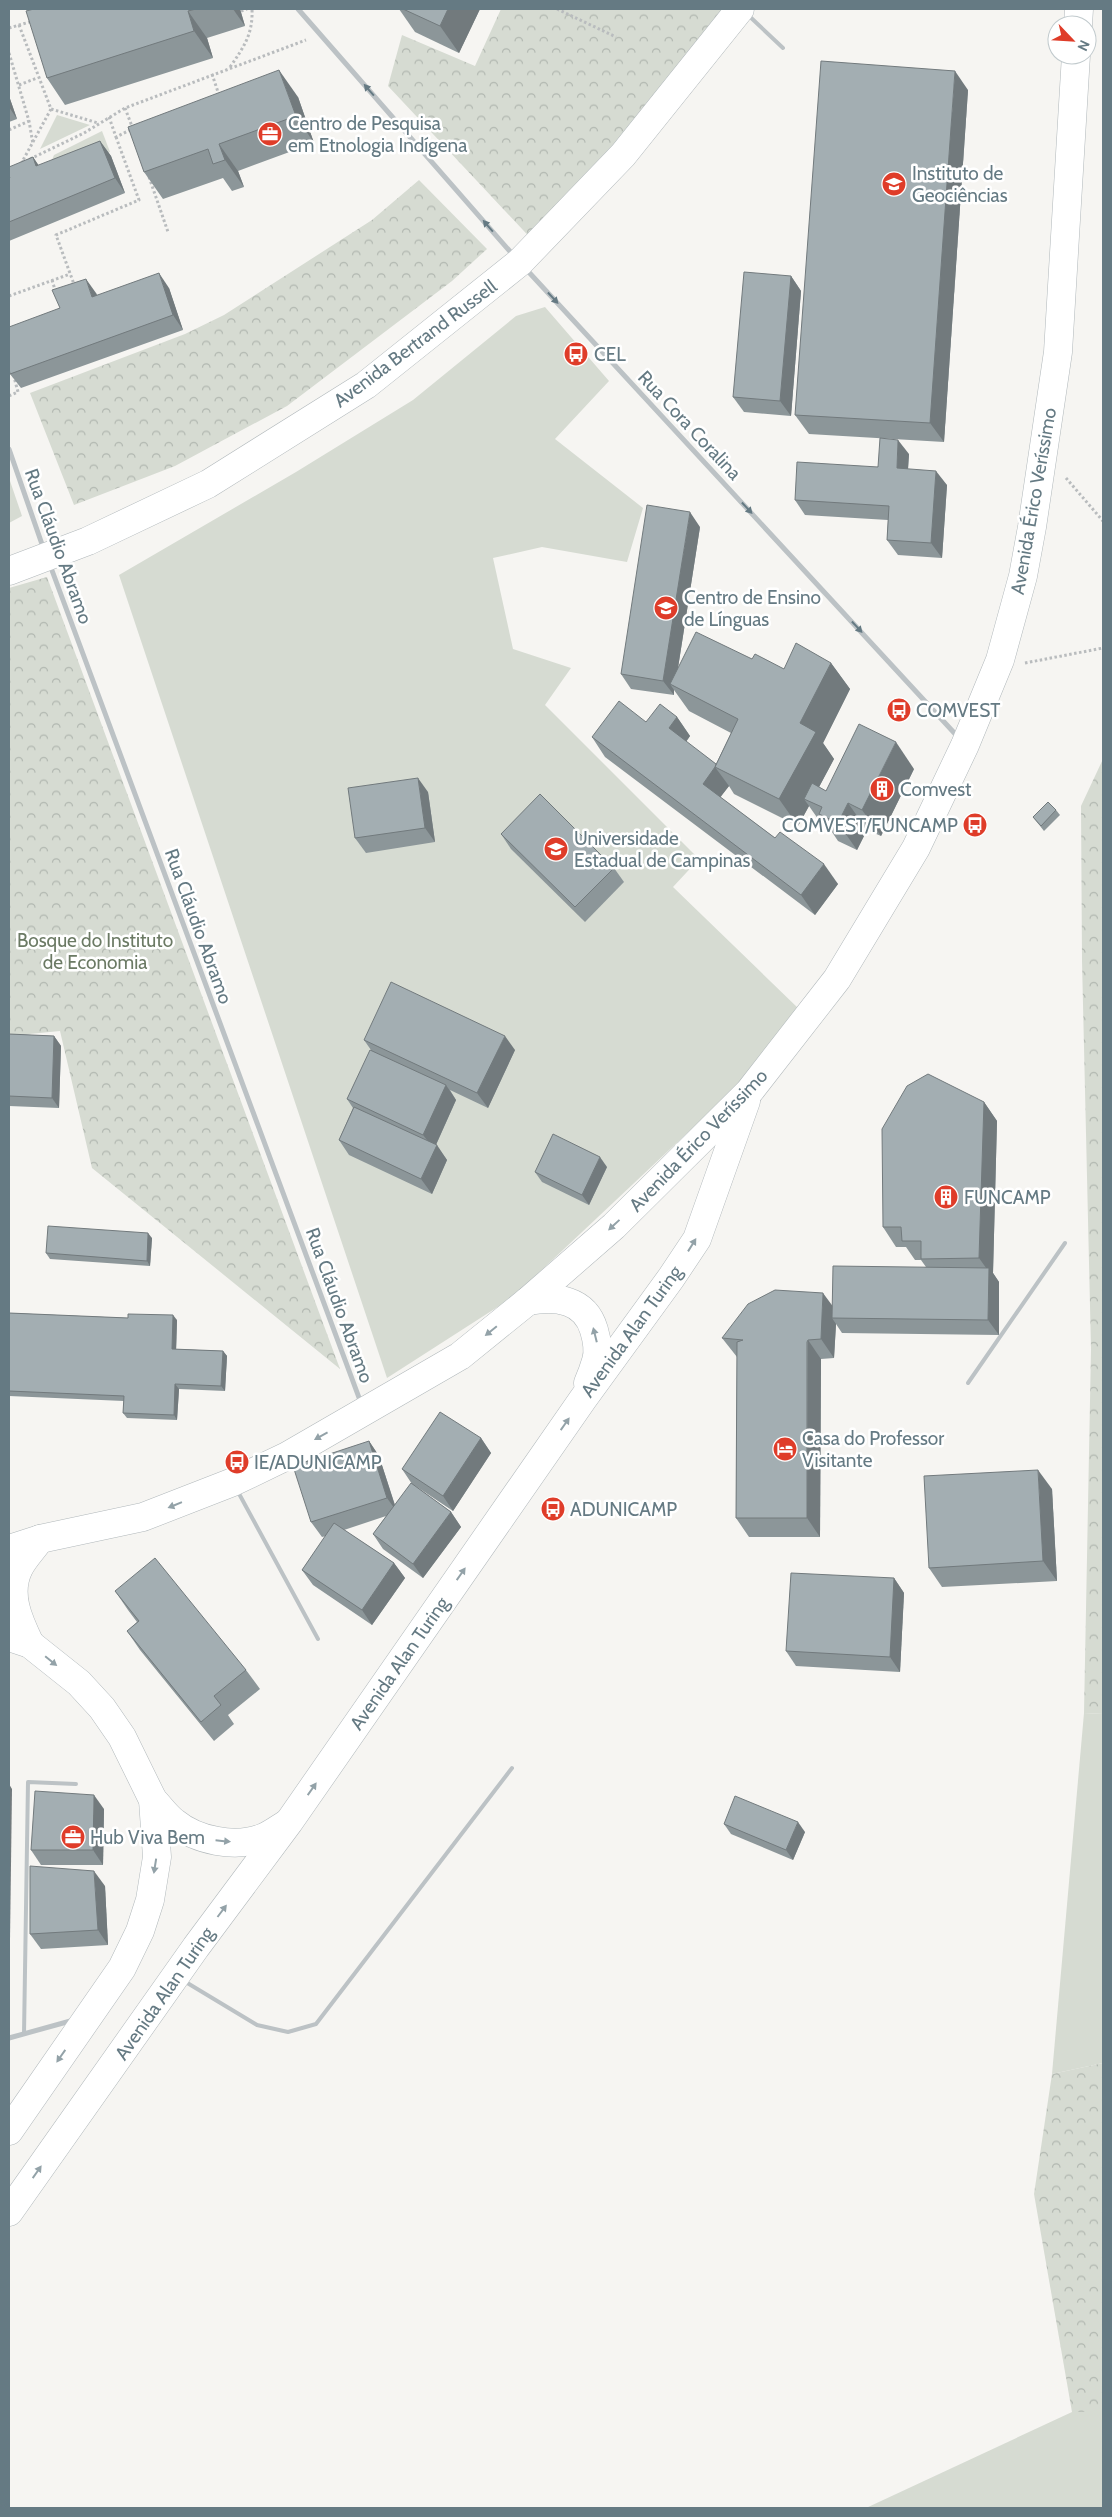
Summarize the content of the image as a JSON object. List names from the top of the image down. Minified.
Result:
{"streets":{"street":["Avenida Bertrand Russell","Rua Cora Coralina","Avenida Érico Veríssimo","Rua Cláudio Abramo","Avenida Alan Turing"]},"crossings":[["Avenida Bertrand Russell","Rua Cora Coralina"],["Avenida Bertrand Russell","Rua Cláudio Abramo"],["Rua Cora Coralina","Avenida Érico Veríssimo"],["Avenida Érico Veríssimo","Rua Cláudio Abramo"],["Avenida Érico Veríssimo","Avenida Alan Turing"]],"one_way":["Avenida Érico Veríssimo","Avenida Alan Turing"],"parks":["Bosque do Instituto de Economia"],"places":{"office":["Centro de Pesquisa em Etnologia Indígena","Hub Viva Bem"],"school or university":["Instituto de Geociências","Centro de Ensino de Línguas","Universidade Estadual de Campinas"],"bus stop":["CEL","COMVEST","COMVEST/FUNCAMP","IE/ADUNICAMP","ADUNICAMP"],"building":["Comvest","FUNCAMP"],"hotel":["Casa do Professor Visitante"]},"north":"bottom right"}
